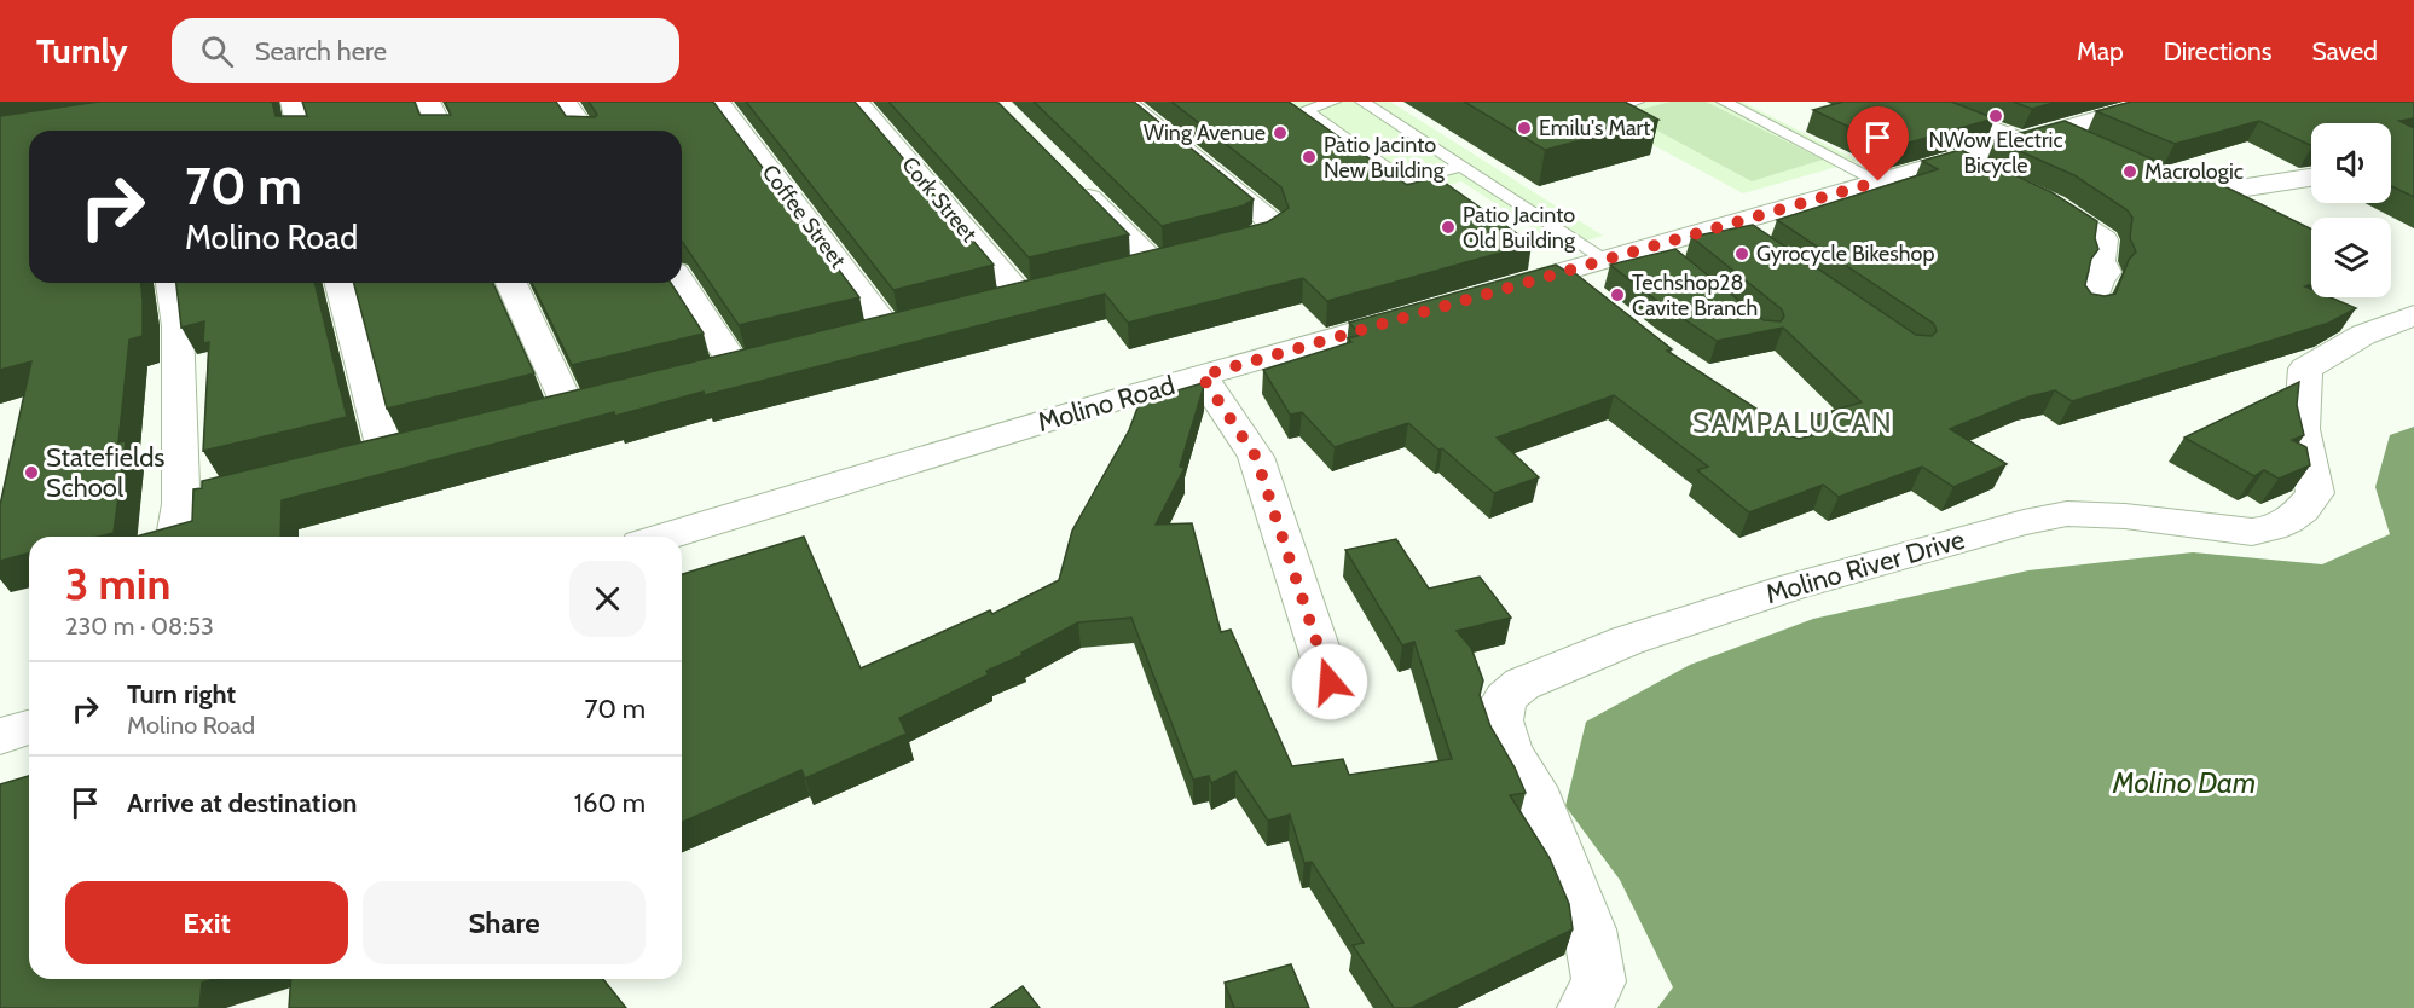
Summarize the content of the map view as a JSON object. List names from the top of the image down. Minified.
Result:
{"streets":{"street":["Cork Street","Coffee Street","Molino Road","Molino River Drive"]},"districts":["SAMPALUCAN"],"water":["Molino Dam"],"places":["NWow Electric Bicycle","Emilu's Mart","Wing Avenue","Patio Jacinto New Building","Macrologic","Patio Jacinto Old Building","Gyrocycle Bikeshop","Techshop28 Cavite Branch","Statefields School"],"page":{"header":"Turnly","search":"Search here","nav":["Map","Directions","Saved"],"turn":["70 m","Molino Road"],"heading":["3 min","230 m · 08:53"],"list":[{"name":"Turn right","note":"Molino Road","value":"70 m"},{"name":"Arrive at destination","value":"160 m"}],"buttons":["Exit","Share"]}}
